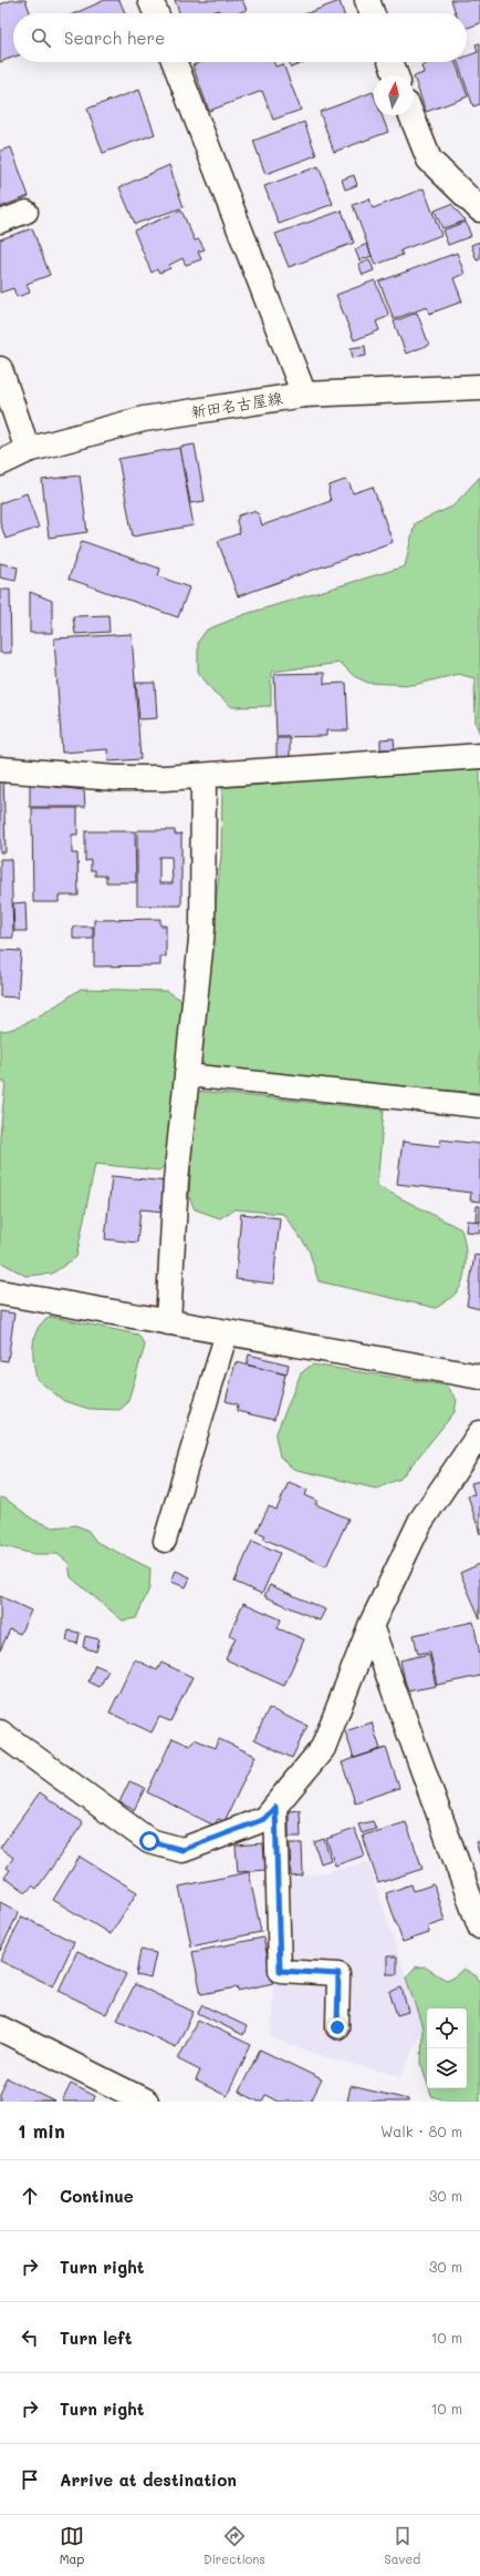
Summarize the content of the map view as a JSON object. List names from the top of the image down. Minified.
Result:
{"streets":{"street":["新田名古屋線"]},"north":"top","page":{"search":"Search here","heading":["1 min","Walk · 80 m"],"list":[["Continue","30 m"],["Turn right","30 m"],["Turn left","10 m"],["Turn right","10 m"],"Arrive at destination"],"nav":["Map","Directions","Saved"]}}
